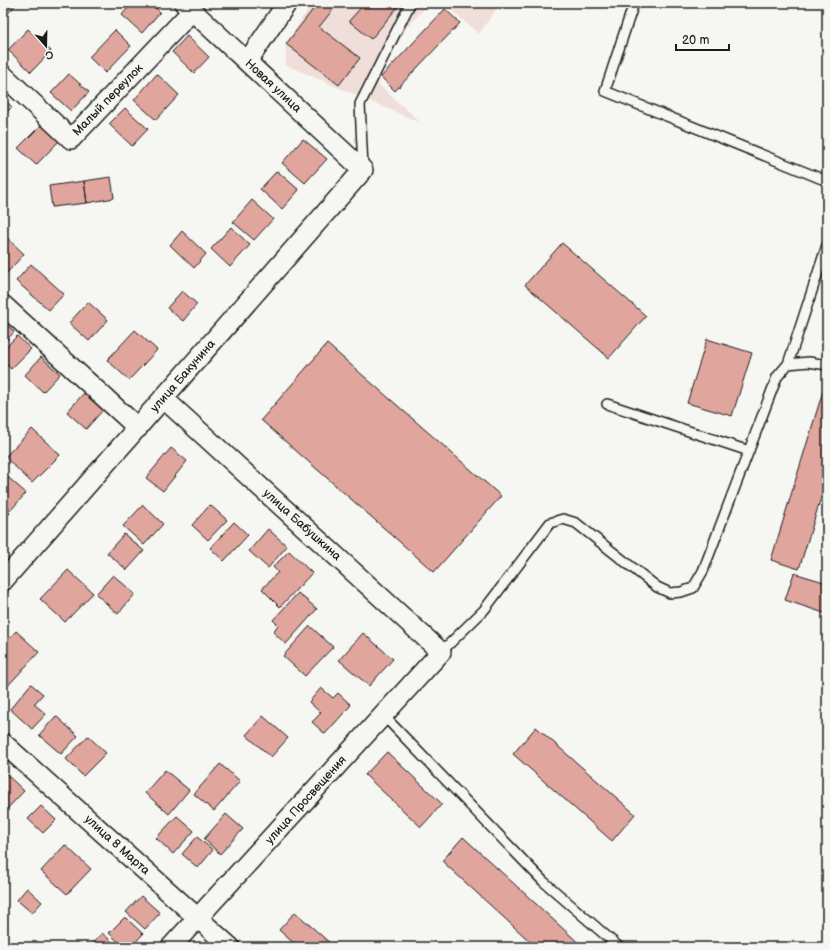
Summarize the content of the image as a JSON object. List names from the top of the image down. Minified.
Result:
{"streets":{"street":["Новая улица","Малый переулок","улица Бакунина","улица Бабушкина","улица Просвещения","улица 8 Марта"]},"crossings":[["Новая улица","Малый переулок"],["Новая улица","улица Бакунина"],["улица Бакунина","улица Бабушкина"],["улица Бабушкина","улица Просвещения"],["улица Просвещения","улица 8 Марта"]],"scale_bar":"20 m","north":"bottom"}
